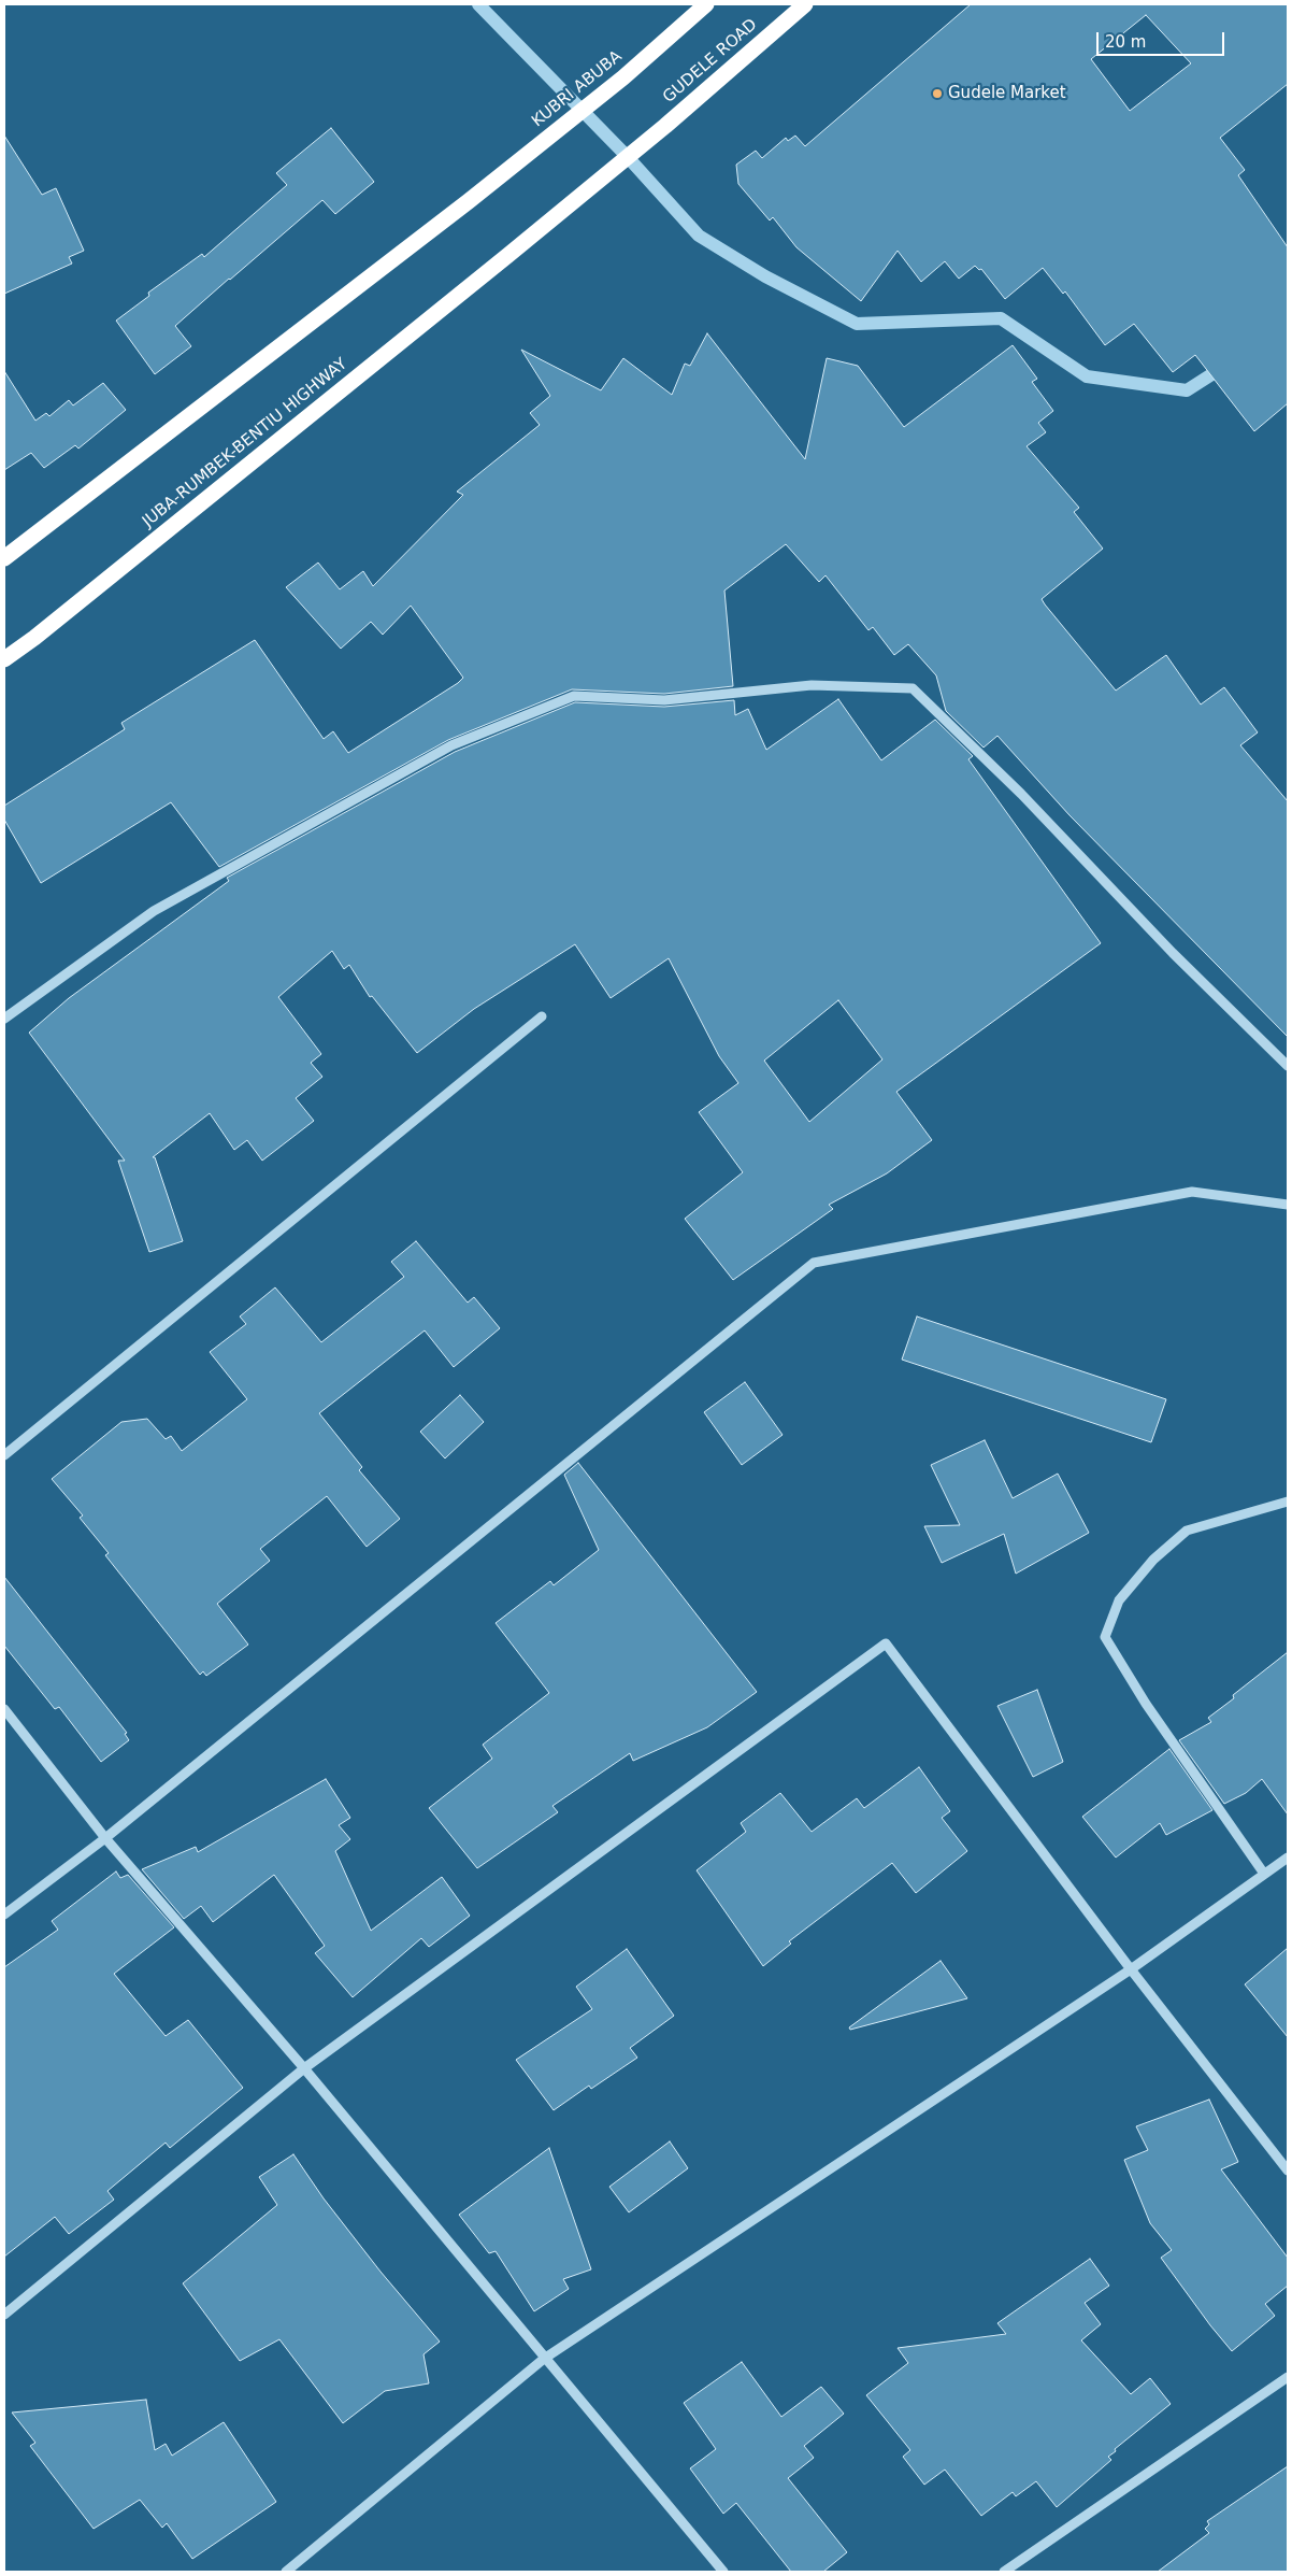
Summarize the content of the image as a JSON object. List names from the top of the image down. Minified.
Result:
{"streets":{"highway":["GUDELE ROAD","KUBRI ABUBA","JUBA-RUMBEK-BENTIU HIGHWAY"]},"crossings":[["GUDELE ROAD","JUBA-RUMBEK-BENTIU HIGHWAY"]],"places":["Gudele Market"],"scale_bar":"20 m"}
